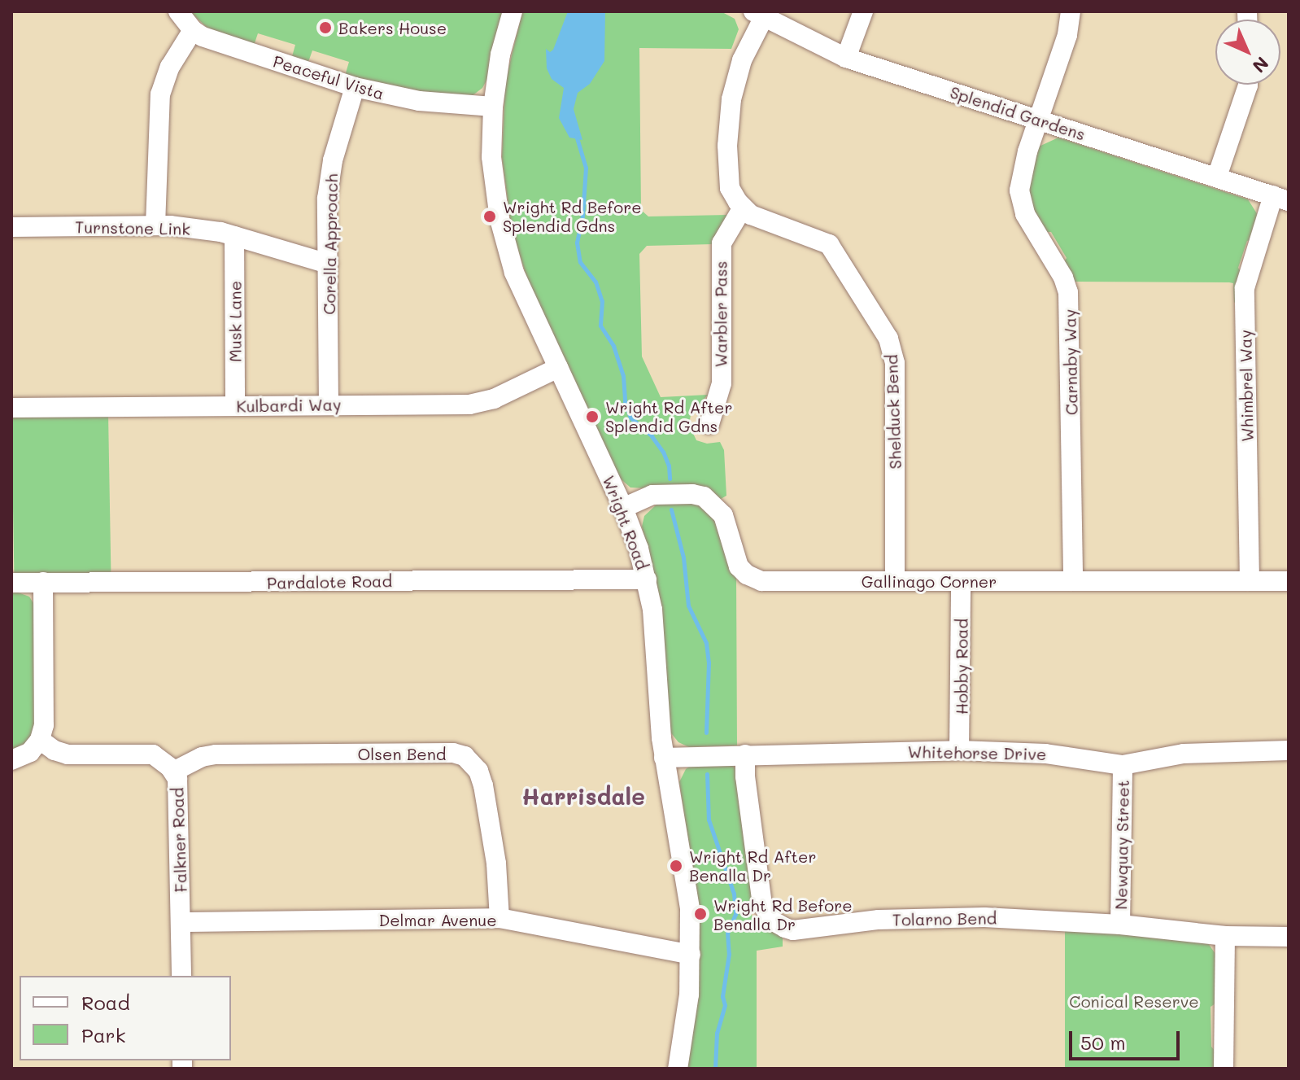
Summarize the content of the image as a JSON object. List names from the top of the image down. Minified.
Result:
{"streets":{"street":["Peaceful Vista","Splendid Gardens","Turnstone Link","Corella Approach","Warbler Pass","Musk Lane","Carnaby Way","Whimbrel Way","Kulbardi Way","Shelduck Bend","Wright Road","Gallinago Corner","Pardalote Road","Hobby Road","Whitehorse Drive","Olsen Bend","Falkner Road","Newquay Street","Tolarno Bend","Delmar Avenue"]},"crossings":[["Peaceful Vista","Corella Approach"],["Peaceful Vista","Wright Road"],["Splendid Gardens","Carnaby Way"],["Splendid Gardens","Whimbrel Way"],["Turnstone Link","Corella Approach"],["Turnstone Link","Musk Lane"],["Corella Approach","Kulbardi Way"],["Warbler Pass","Shelduck Bend"],["Musk Lane","Kulbardi Way"],["Carnaby Way","Gallinago Corner"],["Whimbrel Way","Gallinago Corner"],["Kulbardi Way","Wright Road"],["Shelduck Bend","Gallinago Corner"],["Wright Road","Gallinago Corner"],["Wright Road","Pardalote Road"],["Wright Road","Whitehorse Drive"],["Wright Road","Delmar Avenue"],["Gallinago Corner","Hobby Road"],["Hobby Road","Whitehorse Drive"],["Whitehorse Drive","Newquay Street"],["Whitehorse Drive","Tolarno Bend"],["Olsen Bend","Falkner Road"],["Olsen Bend","Delmar Avenue"],["Falkner Road","Delmar Avenue"],["Newquay Street","Tolarno Bend"]],"districts":["Harrisdale"],"parks":["Conical Reserve"],"places":["Bakers House","Wright Rd Before Splendid Gdns","Wright Rd After Splendid Gdns","Wright Rd After Benalla Dr","Wright Rd Before Benalla Dr"],"legend":["Road","Park"],"scale_bar":"50 m","north":"bottom right"}
